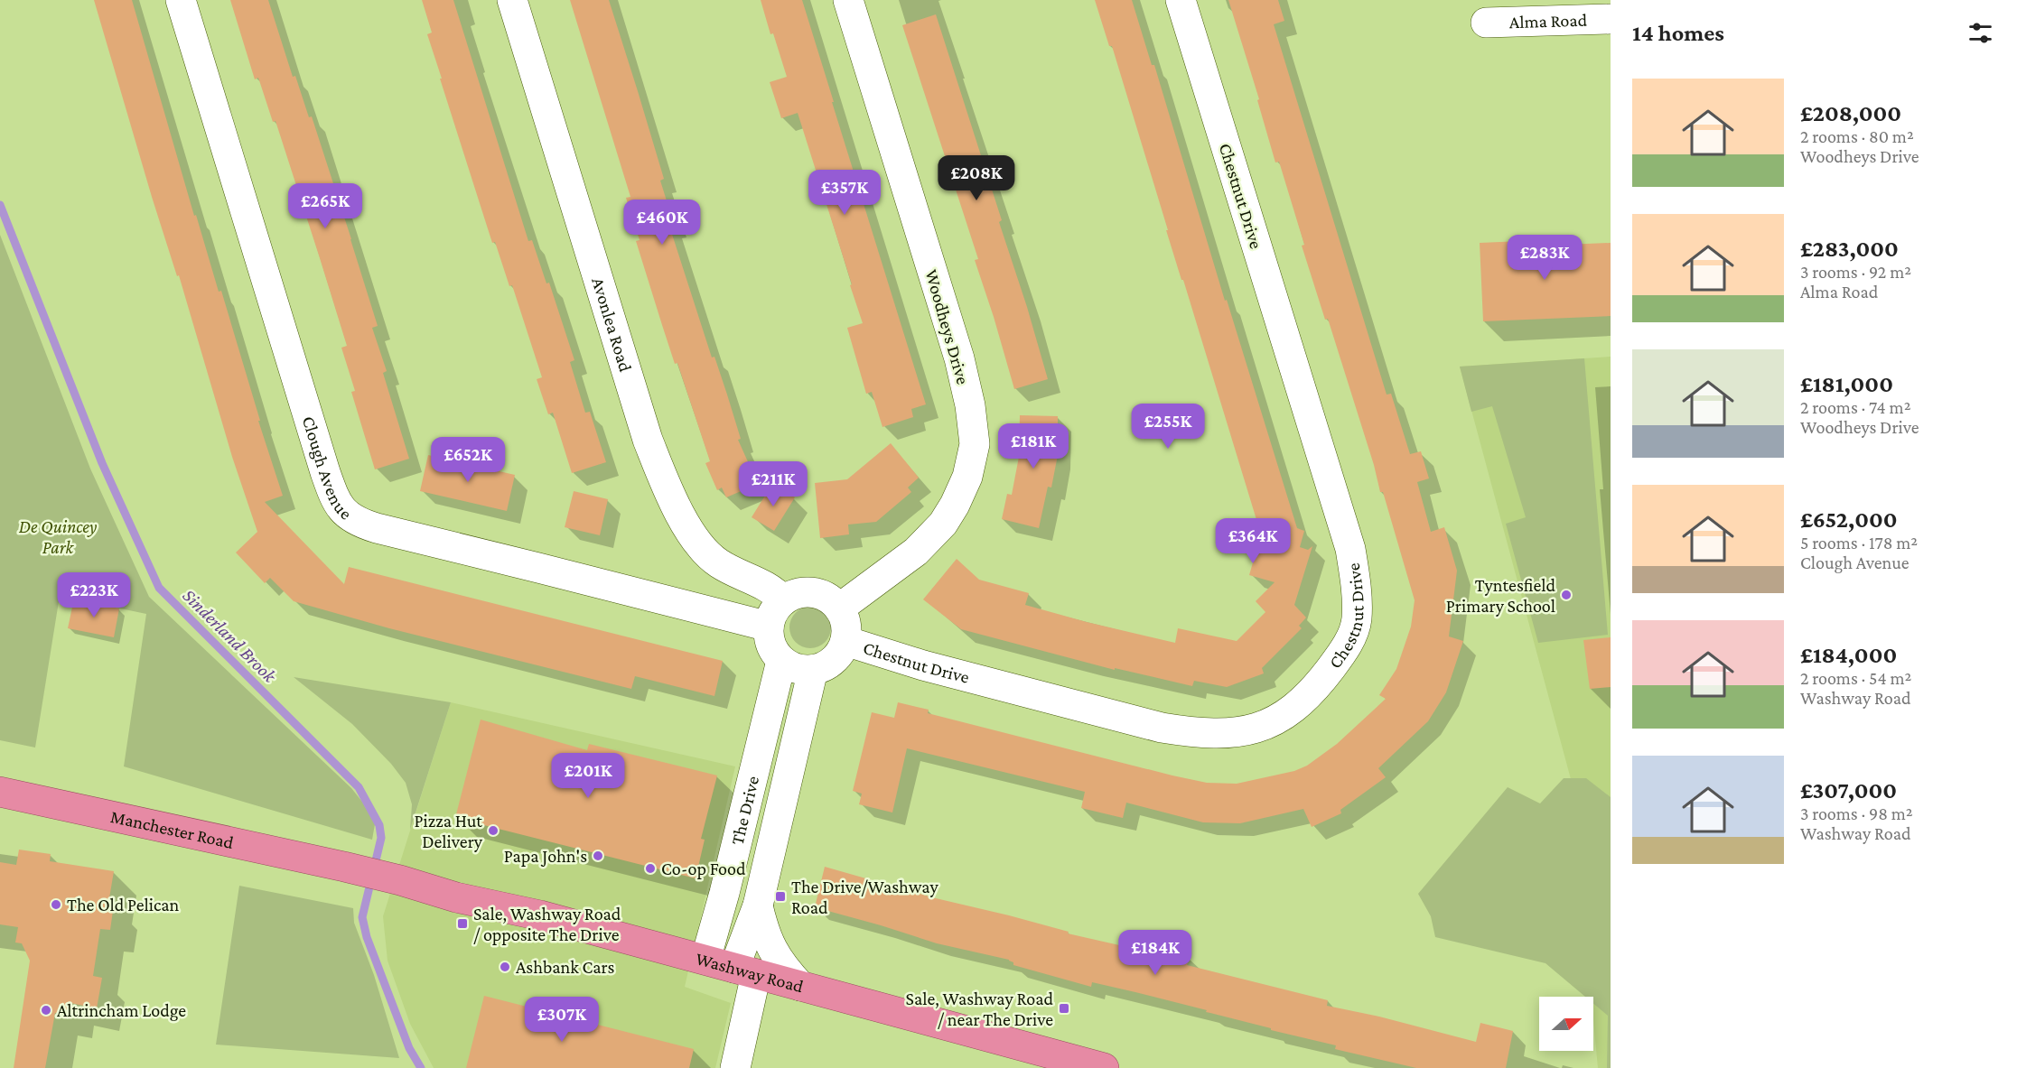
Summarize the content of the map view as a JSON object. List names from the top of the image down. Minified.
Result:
{"streets":{"highway":["Manchester Road","Washway Road"],"street":["Alma Road","Chestnut Drive","Avonlea Road","Woodheys Drive","Clough Avenue","The Drive"]},"crossings":[["Chestnut Drive","Avonlea Road"],["Chestnut Drive","Woodheys Drive"],["Chestnut Drive","Clough Avenue"],["Chestnut Drive","The Drive"],["Avonlea Road","Woodheys Drive"],["Avonlea Road","Clough Avenue"],["Avonlea Road","The Drive"],["Woodheys Drive","Clough Avenue"],["Woodheys Drive","The Drive"],["Clough Avenue","The Drive"],["The Drive","Washway Road"],["Manchester Road","Washway Road"]],"water":["Sinderland Brook"],"parks":["De Quincey Park"],"places":{"other":["Tyntesfield Primary School","Pizza Hut Delivery","Papa John's","Co-op Food","The Old Pelican","Ashbank Cars","Altrincham Lodge"],"transit":["The Drive/Washway Road","Sale, Washway Road / opposite The Drive","Sale, Washway Road / near The Drive"]},"north":"right","page":{"heading":"14 homes","list":[{"name":"£208,000","note":"2 rooms · 80 m² · Woodheys Drive"},{"name":"£283,000","note":"3 rooms · 92 m² · Alma Road"},{"name":"£181,000","note":"2 rooms · 74 m² · Woodheys Drive"},{"name":"£652,000","note":"5 rooms · 178 m² · Clough Avenue"},{"name":"£184,000","note":"2 rooms · 54 m² · Washway Road"},{"name":"£307,000","note":"3 rooms · 98 m² · Washway Road"}],"price":["£208K","£357K","£265K","£460K","£283K","£255K","£181K","£652K","£211K","£364K","£223K","£201K","£184K","£307K"]}}
